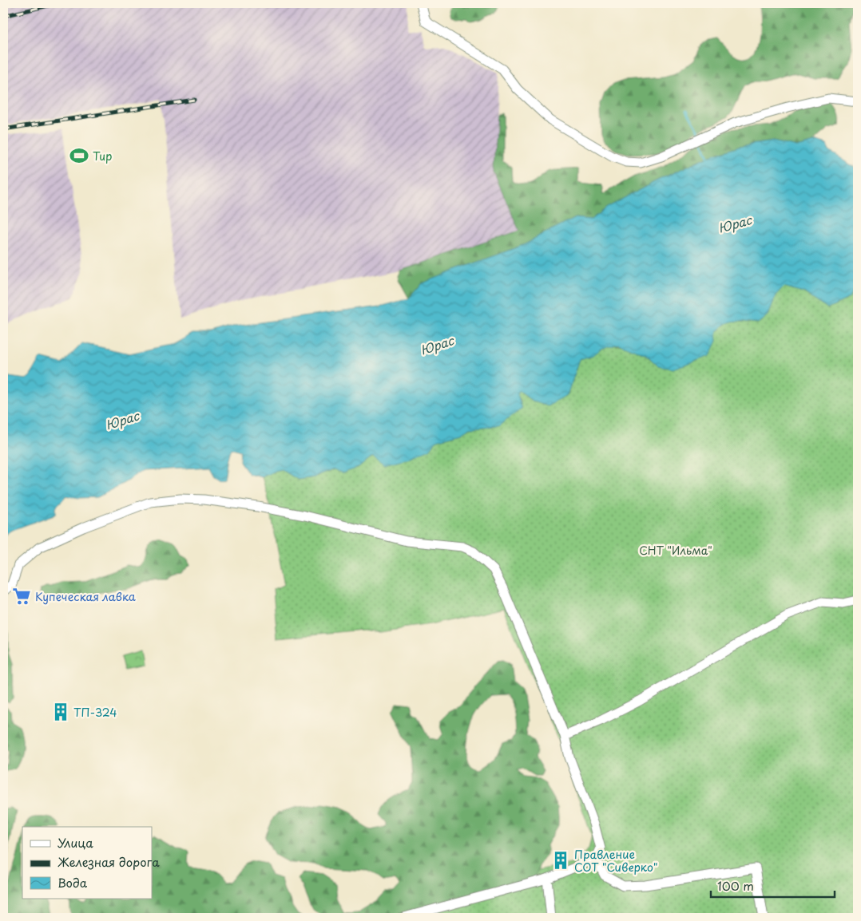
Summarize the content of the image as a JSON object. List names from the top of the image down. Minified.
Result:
{"water":["Юрас"],"parks":["СНТ \"Ильма\""],"places":{"sports":["Тир"],"supermarket":["Купеческая лавка"],"building":["ТП-324","Правление СОТ \"Сиверко\""]},"legend":["Улица","Железная дорога","Вода"],"scale_bar":"100 m"}
